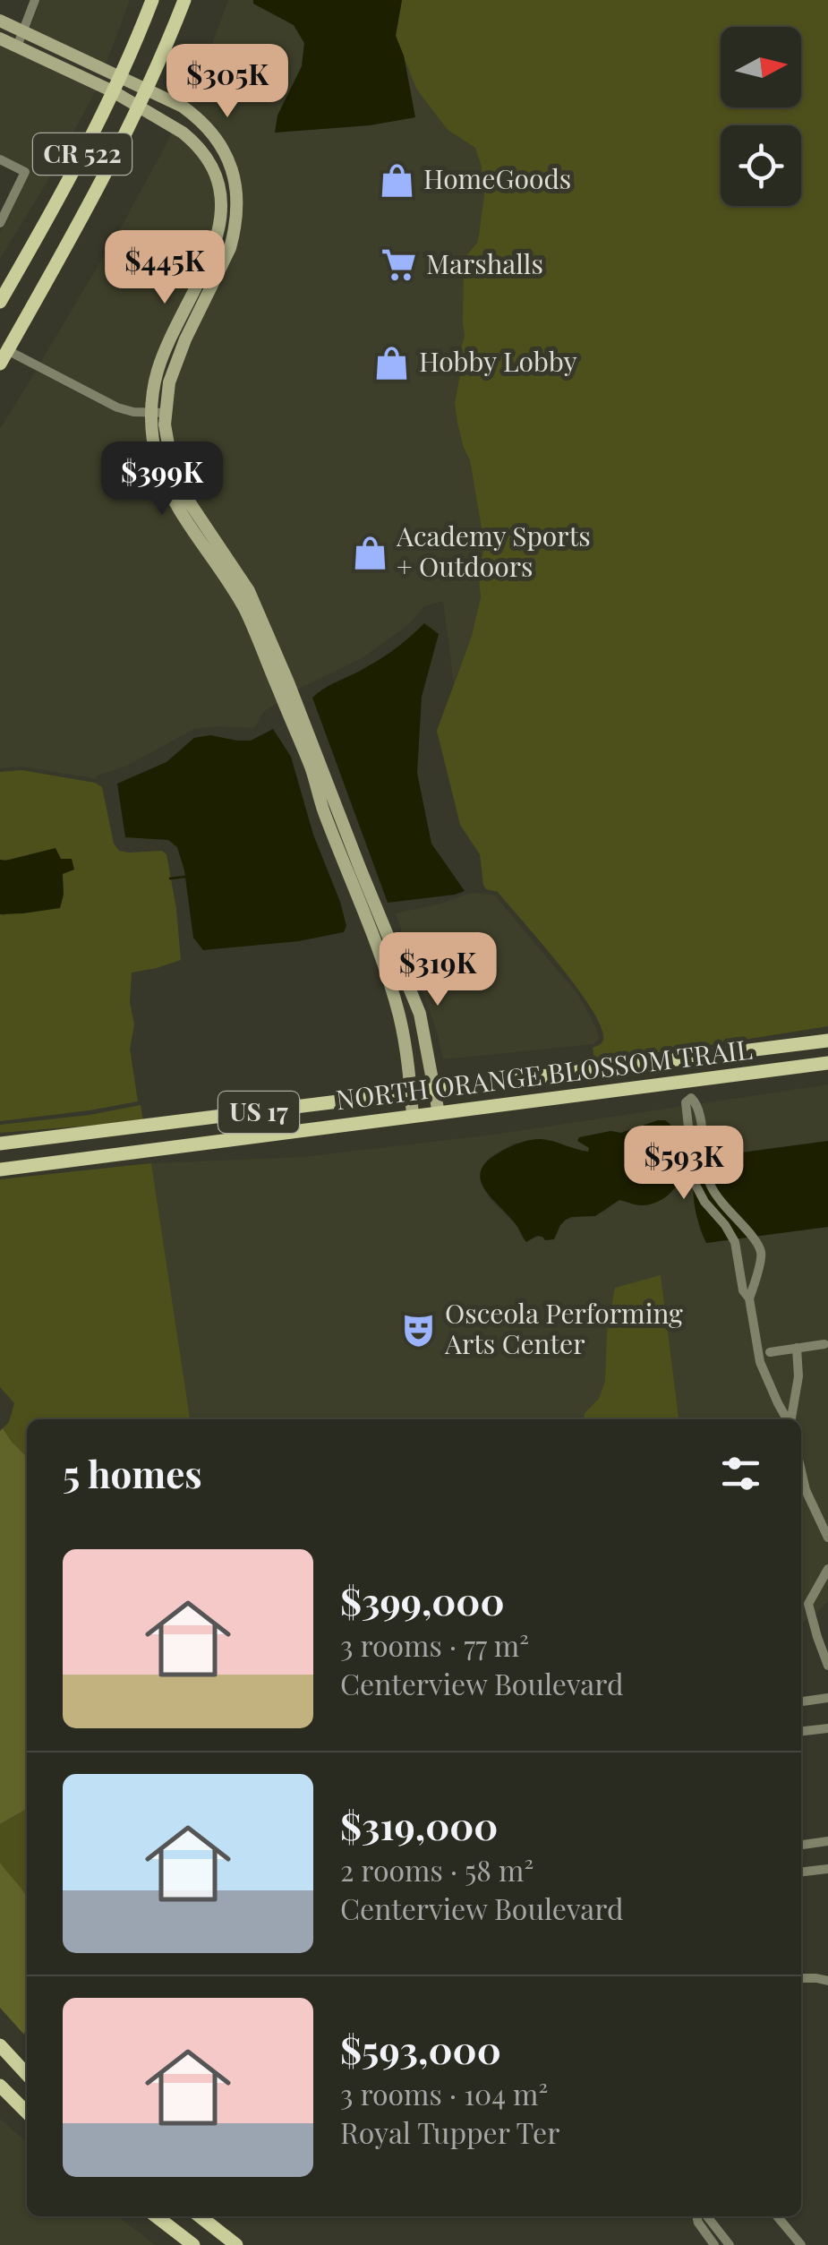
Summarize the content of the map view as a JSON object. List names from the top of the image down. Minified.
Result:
{"streets":{"main road":["CR 522","NORTH ORANGE BLOSSOM TRAIL","US 17"]},"places":{"shop":["HomeGoods","Hobby Lobby","Academy Sports + Outdoors"],"supermarket":["Marshalls"],"theatre":["Osceola Performing Arts Center"]},"north":"right","page":{"price":["$305K","$445K","$399K","$319K","$593K"],"heading":"5 homes","list":[{"name":"$399,000","note":"3 rooms · 77 m² · Centerview Boulevard"},{"name":"$319,000","note":"2 rooms · 58 m² · Centerview Boulevard"},{"name":"$593,000","note":"3 rooms · 104 m² · Royal Tupper Ter"}]}}
